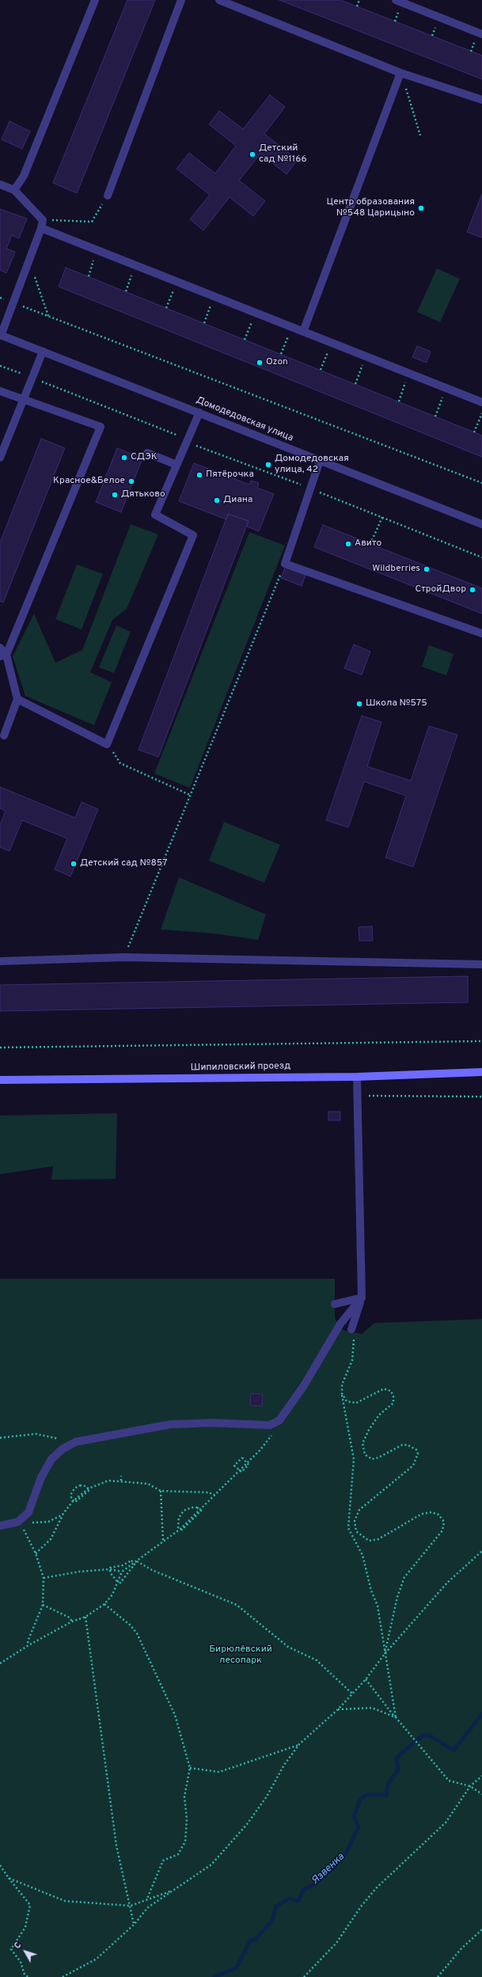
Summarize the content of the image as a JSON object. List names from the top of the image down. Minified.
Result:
{"streets":{"main road":["Шипиловский проезд"],"street":["Домодедовская улица"]},"water":["Язвенка"],"parks":["Бирюлёвский лесопарк"],"places":["Детский сад №1166","Центр образования №548 Царицыно","Ozon","СДЭК","Домодедовская улица, 42","Пятёрочка","Красное&Белое","Дятьково","Диана","Авито","Wildberries","СтройДвор","Школа №575","Детский сад №857"],"north":"top left"}
